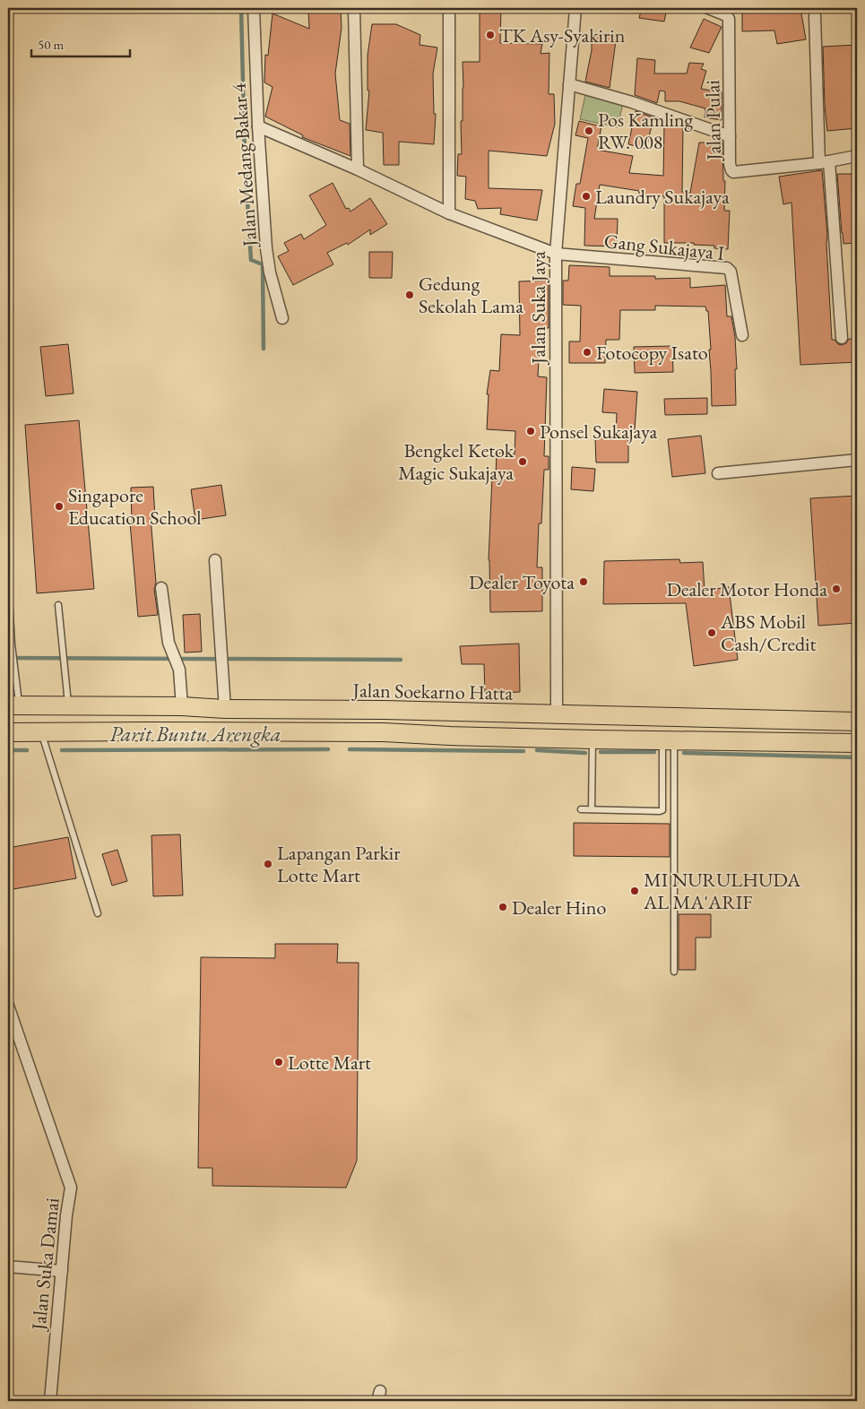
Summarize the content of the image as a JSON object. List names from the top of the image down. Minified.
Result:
{"streets":{"main road":["Jalan Soekarno Hatta"],"street":["Jalan Pulai","Jalan Medang Bakar 4","Gang Sukajaya I","Jalan Suka Jaya","Jalan Suka Damai"]},"crossings":[["Gang Sukajaya I","Jalan Suka Jaya"],["Jalan Suka Jaya","Jalan Soekarno Hatta"]],"water":["Parit Buntu Arengka"],"places":["TK Asy-Syakirin","Pos Kamling RW. 008","Laundry Sukajaya","Gedung Sekolah Lama","Fotocopy Isato","Ponsel Sukajaya","Bengkel Ketok Magic Sukajaya","Singapore Education School","Dealer Toyota","Dealer Motor Honda","ABS Mobil Cash/Credit","Lapangan Parkir Lotte Mart","MI NURULHUDA AL MA'ARIF","Dealer Hino","Lotte Mart"],"scale_bar":"50 m"}
